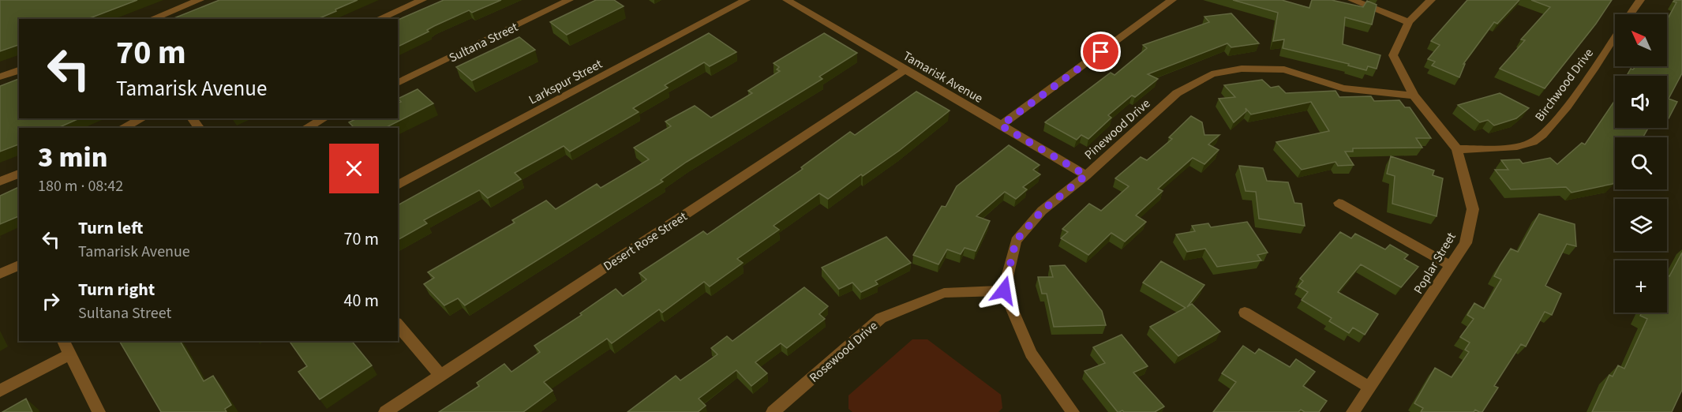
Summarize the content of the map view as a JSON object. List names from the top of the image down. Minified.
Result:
{"streets":{"street":["Sultana Street","Tamarisk Avenue","Larkspur Street","Birchwood Drive","Pinewood Drive","Desert Rose Street","Poplar Street","Rosewood Drive"]},"crossings":[["Tamarisk Avenue","Pinewood Drive"],["Tamarisk Avenue","Desert Rose Street"],["Birchwood Drive","Poplar Street"],["Pinewood Drive","Poplar Street"],["Pinewood Drive","Rosewood Drive"]],"north":"top left","page":{"map_buttons":"+","turn":["70 m","Tamarisk Avenue"],"heading":["3 min","180 m · 08:42"],"list":[{"name":"Turn left","note":"Tamarisk Avenue","value":"70 m"},{"name":"Turn right","note":"Sultana Street","value":"40 m"}]}}
